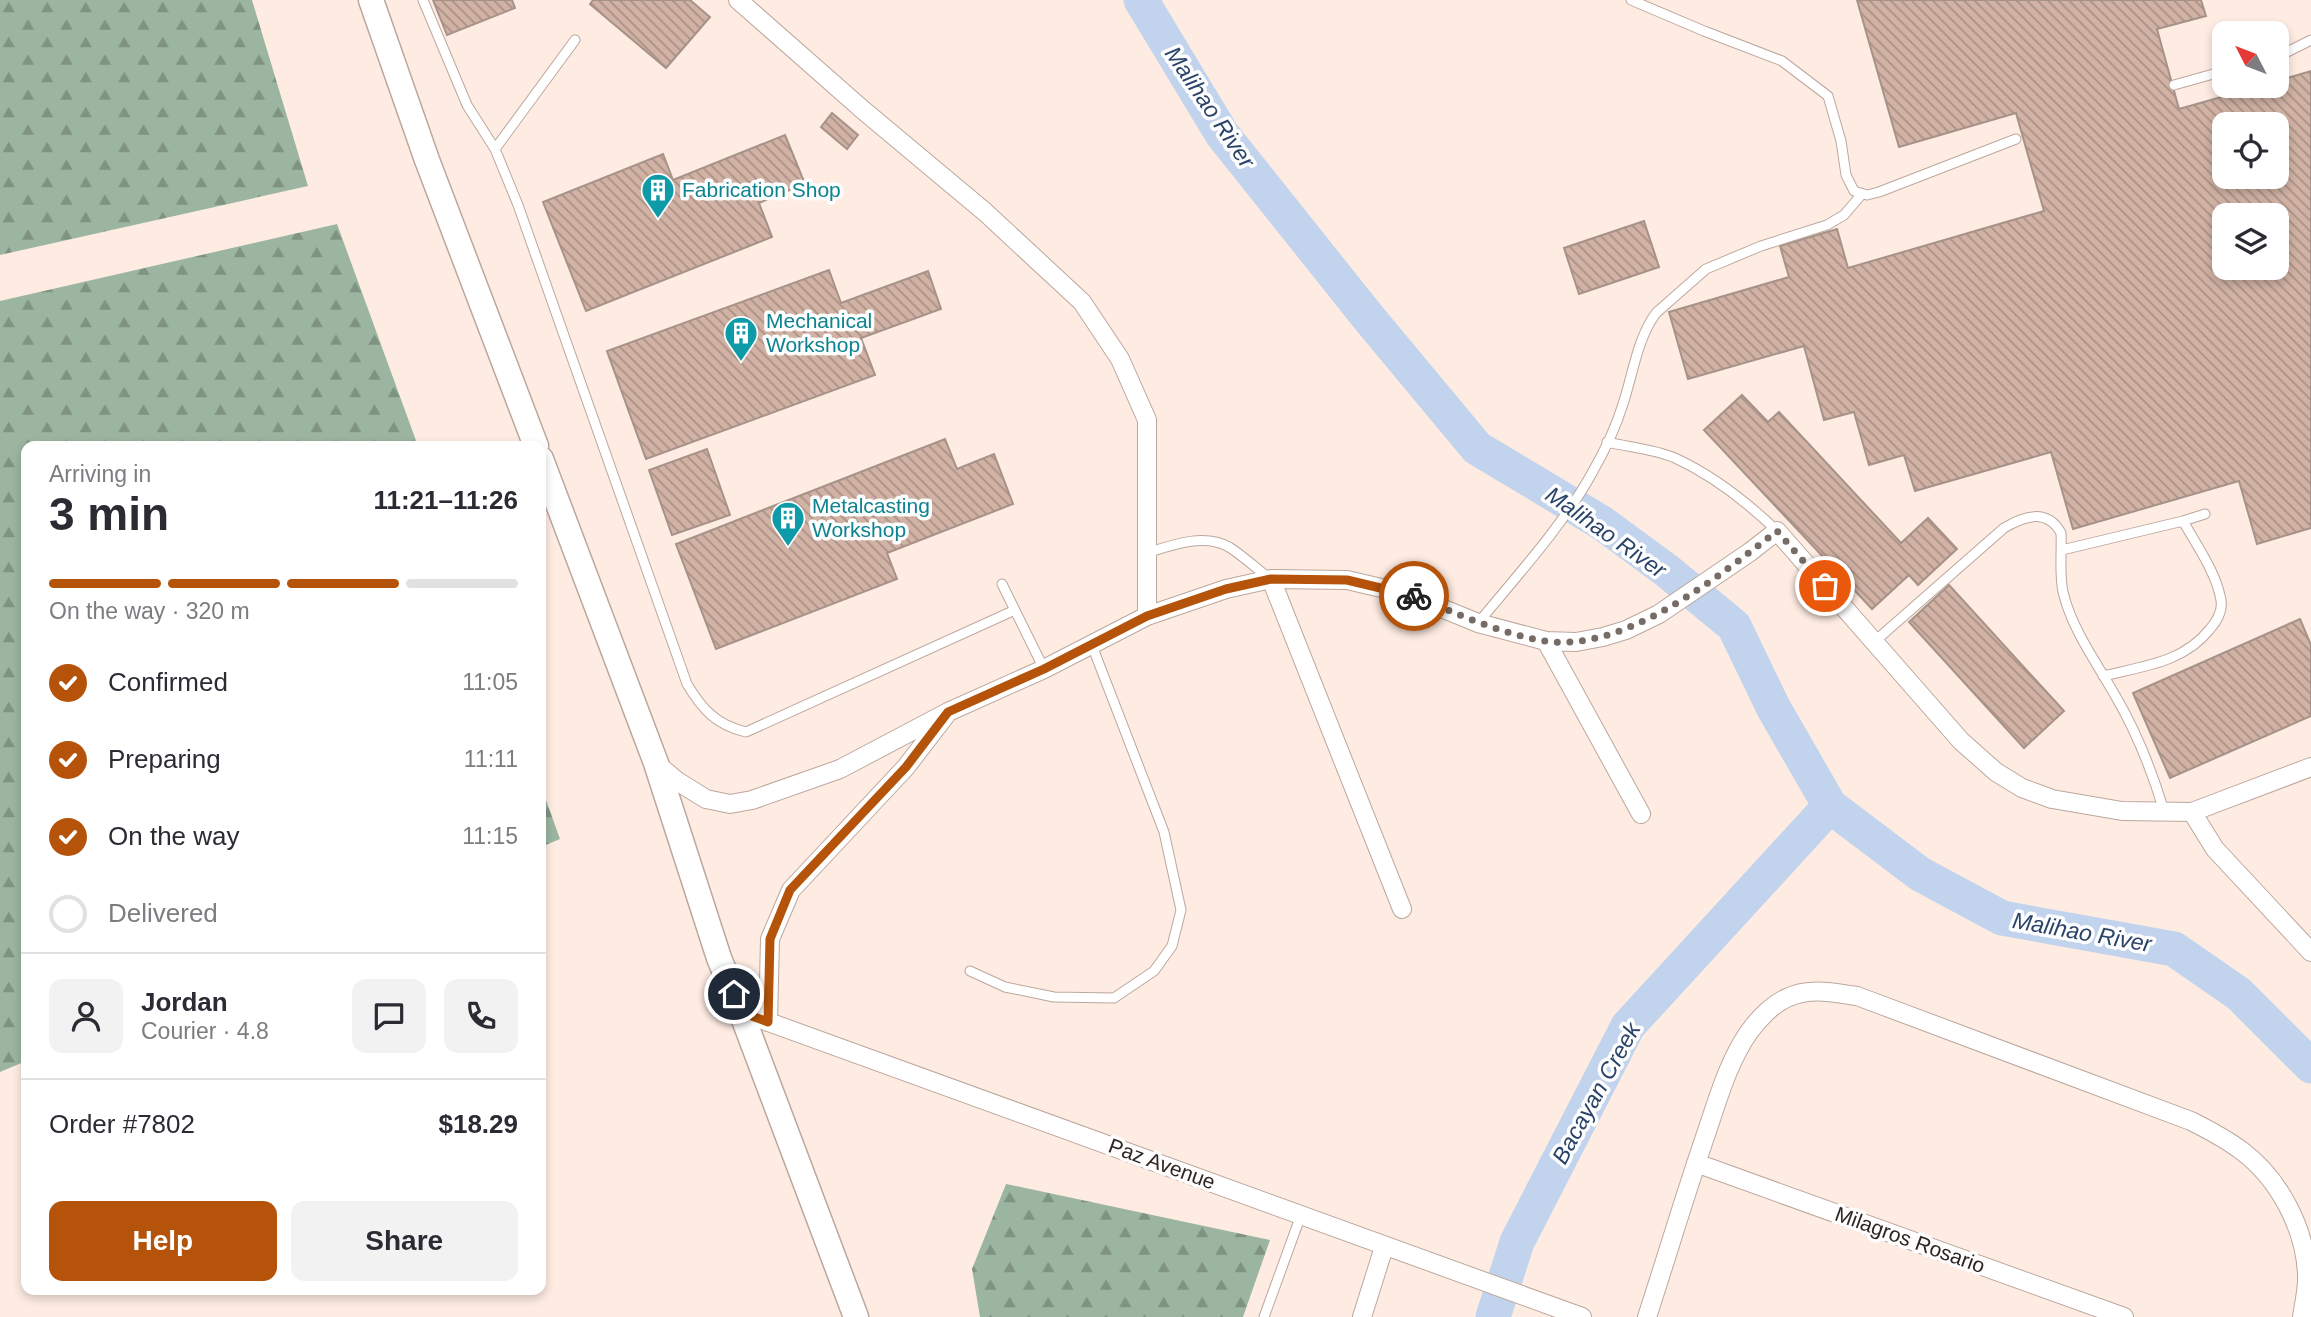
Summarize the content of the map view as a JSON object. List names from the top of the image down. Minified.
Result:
{"streets":{"street":["Paz Avenue","Milagros Rosario"]},"water":["Malihao River","Bacayan Creek"],"places":{"building":["Fabrication Shop","Mechanical Workshop","Metalcasting Workshop"]},"north":"top left","page":{"heading":["3 min","Arriving in","11:21–11:26"],"panel":["Jordan","Courier · 4.8","Order #7802","$18.29"],"bar":"On the way · 320 m","list":[["Confirmed","11:05"],["Preparing","11:11"],["On the way","11:15"],"Delivered"],"buttons":["Help","Share"]}}
